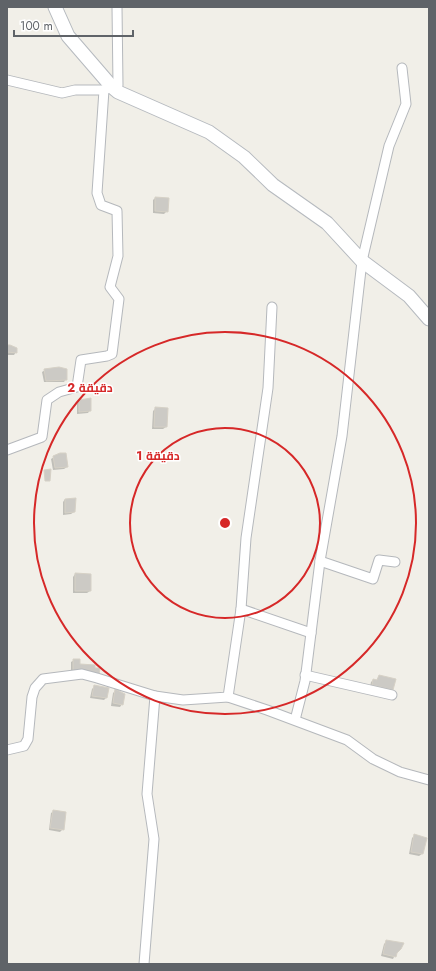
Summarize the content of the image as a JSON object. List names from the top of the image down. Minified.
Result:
{"scale_bar":"100 m","rings":["2 دقيقة","1 دقيقة"]}
